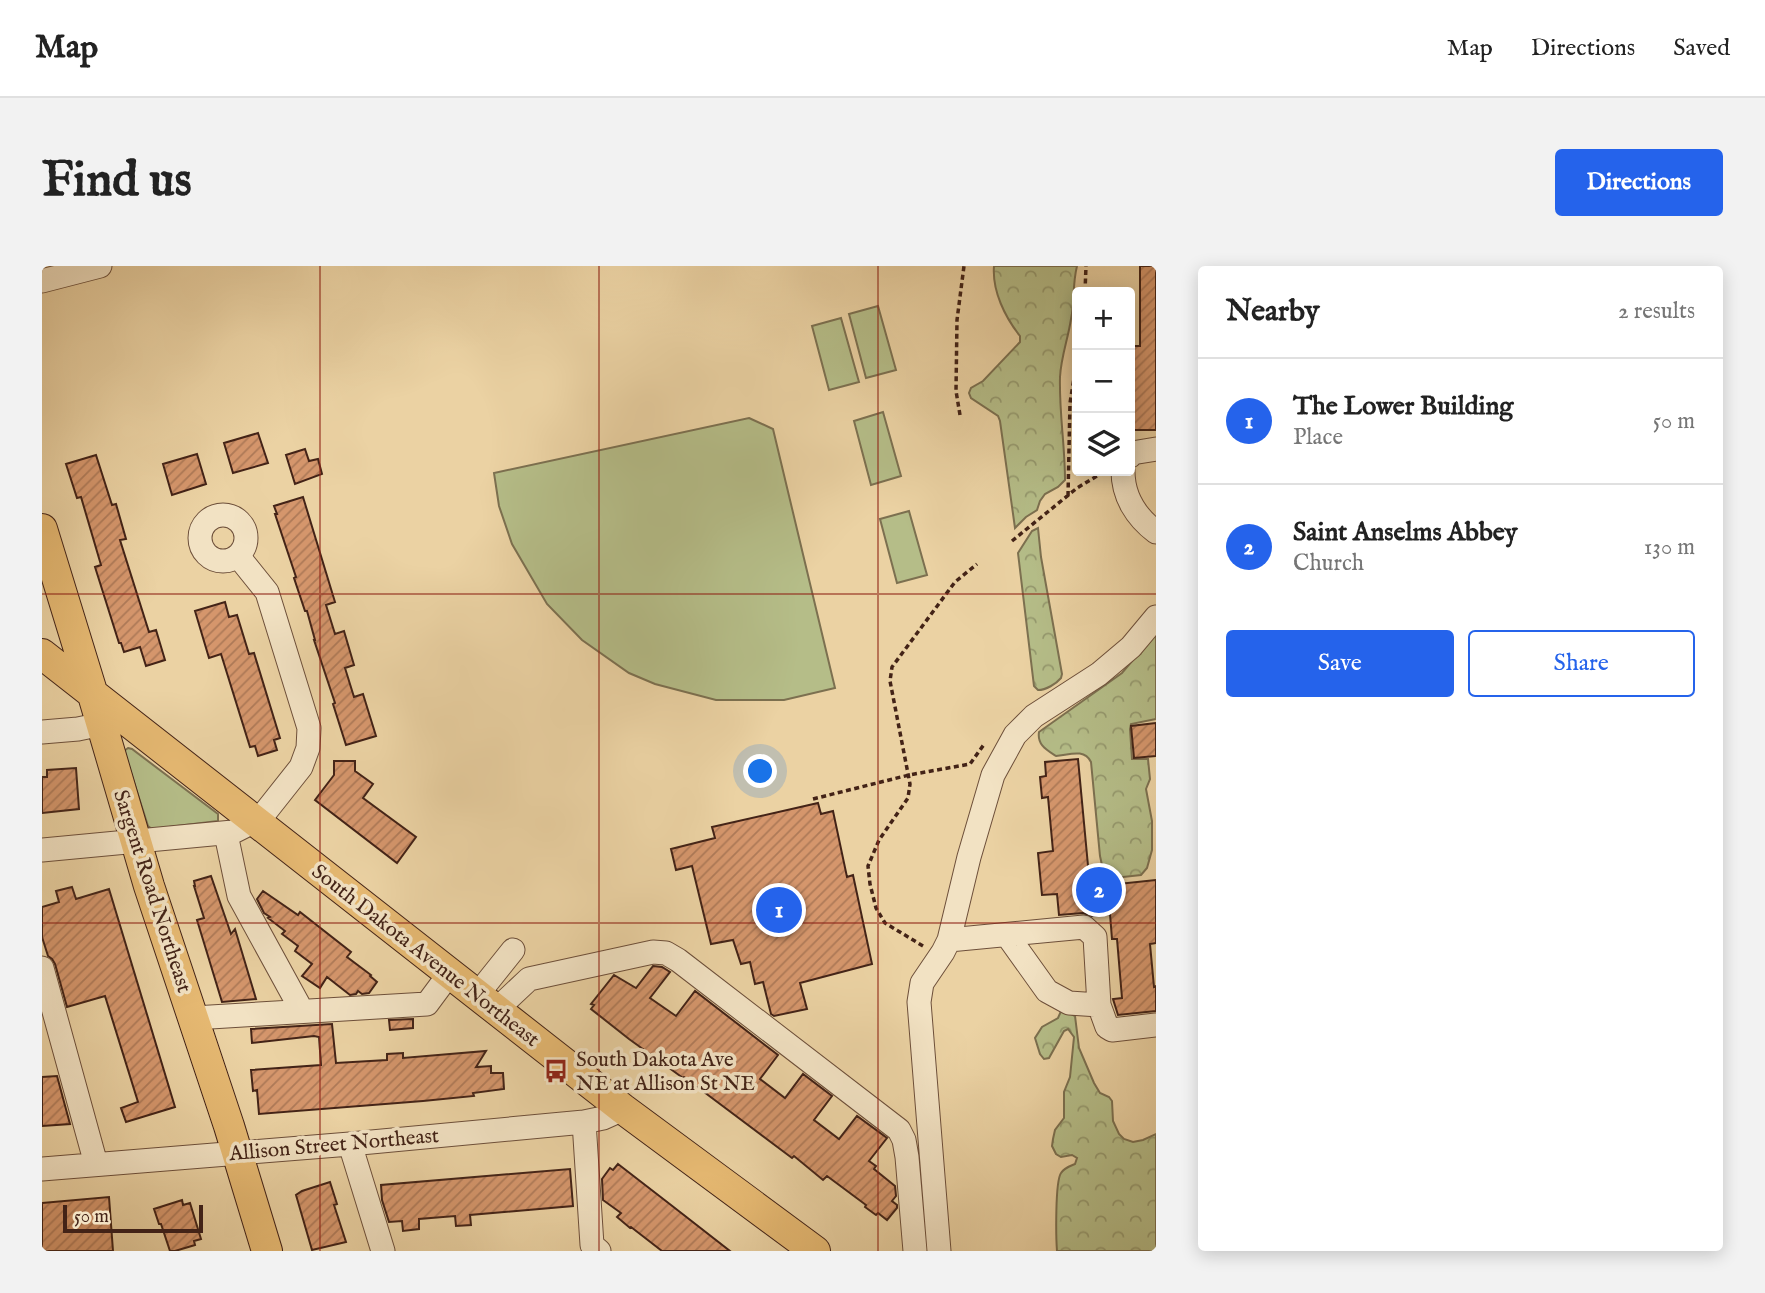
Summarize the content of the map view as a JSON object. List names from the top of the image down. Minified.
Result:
{"streets":{"main road":["Sargent Road Northeast","South Dakota Avenue Northeast"],"street":["Allison Street Northeast"]},"crossings":[["Sargent Road Northeast","South Dakota Avenue Northeast"],["Sargent Road Northeast","Allison Street Northeast"],["South Dakota Avenue Northeast","Allison Street Northeast"]],"places":{"bus stop":["South Dakota Ave NE at Allison St NE"]},"scale_bar":"50 m","page":{"header":"Map","nav":["Map","Directions","Saved"],"buttons":["Directions",["Save","Share"]],"title":"Find us","heading":["Nearby","2 results"],"map_buttons":["+","−"],"list":[{"mark":"1","name":"The Lower Building","note":"Place","value":"50 m"},{"mark":"2","name":"Saint Anselms Abbey","note":"Church","value":"130 m"}],"pins":["2","1"],"scale":"50 m"}}
